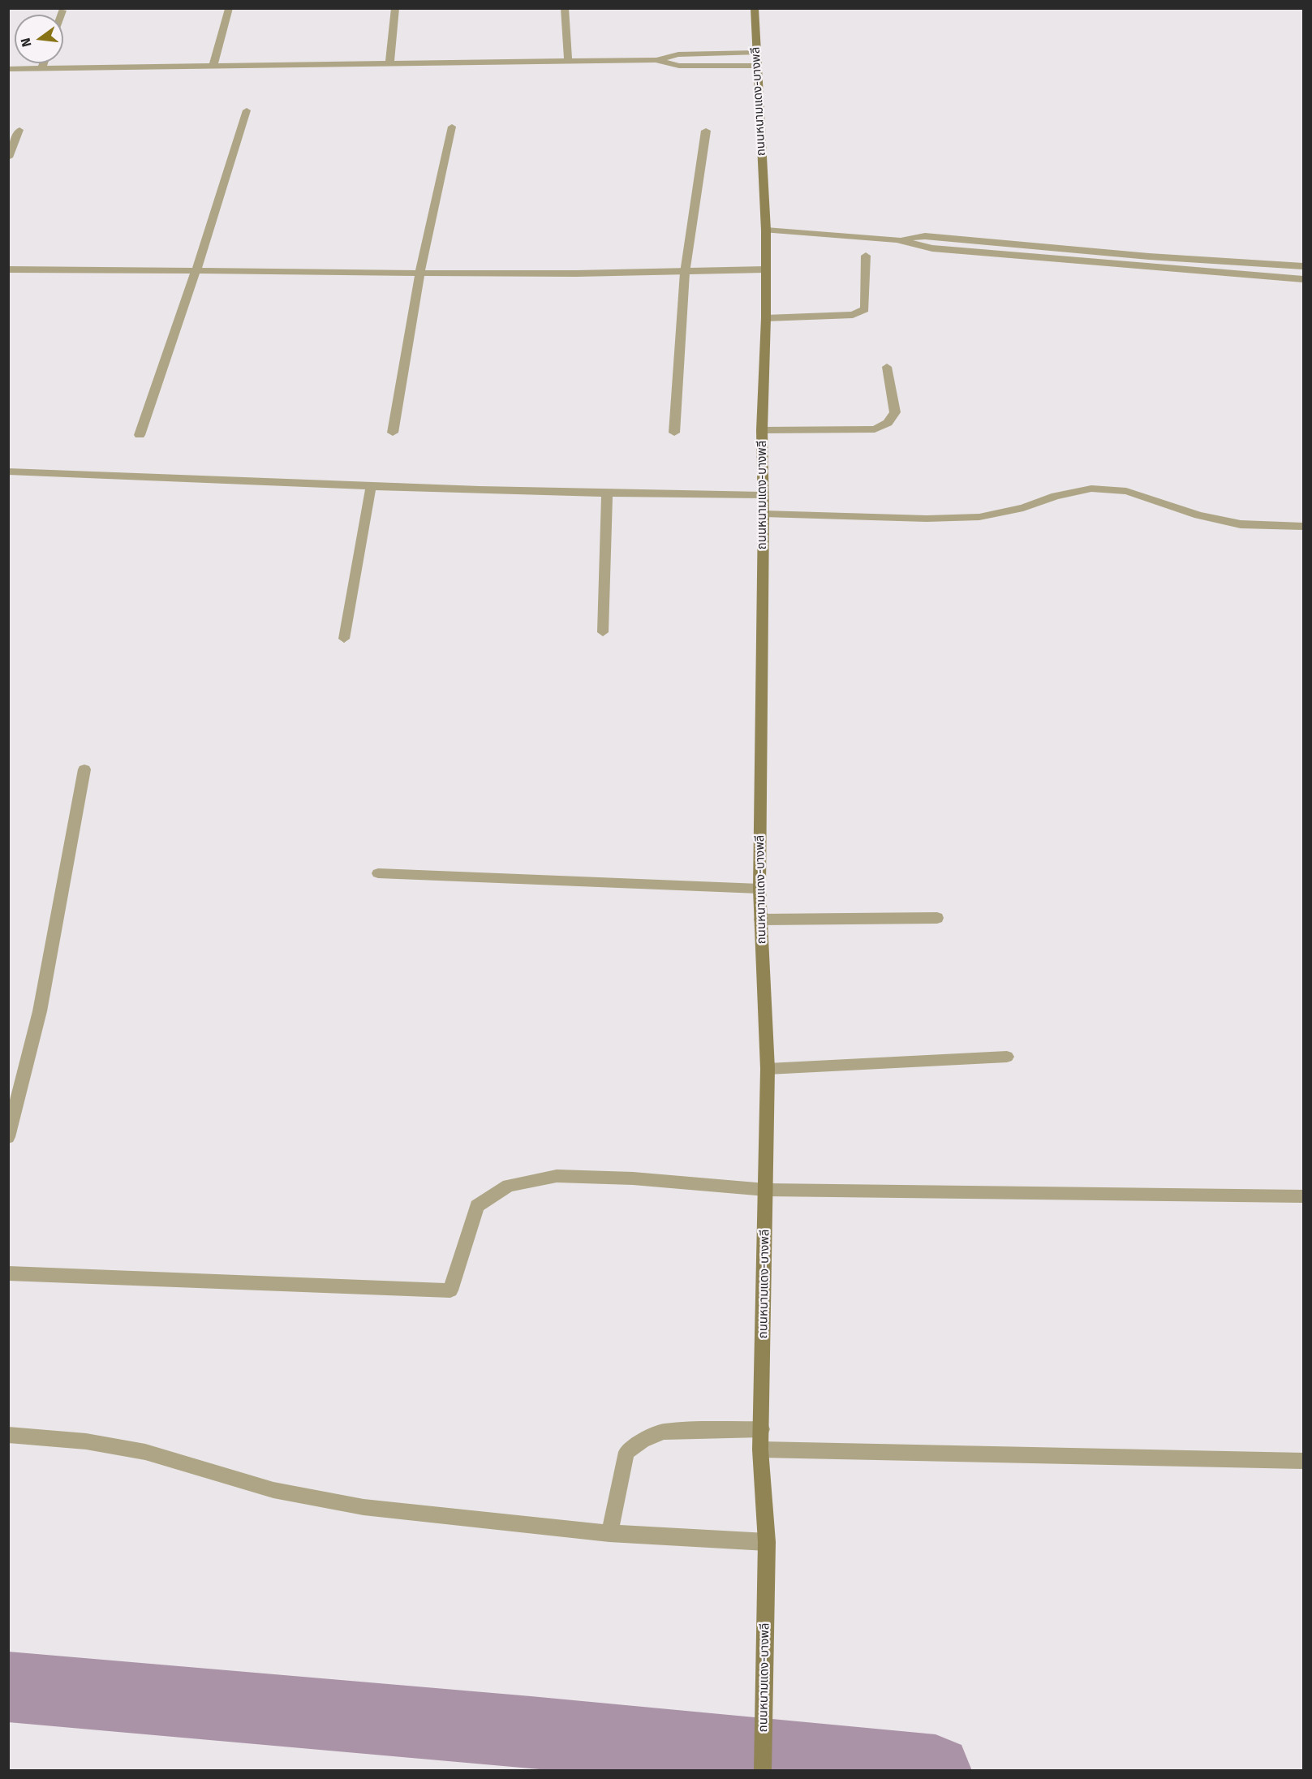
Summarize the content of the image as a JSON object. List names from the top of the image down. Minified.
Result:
{"streets":{"main road":["ถนนหนามแดง-บางพลี"]},"north":"left"}
